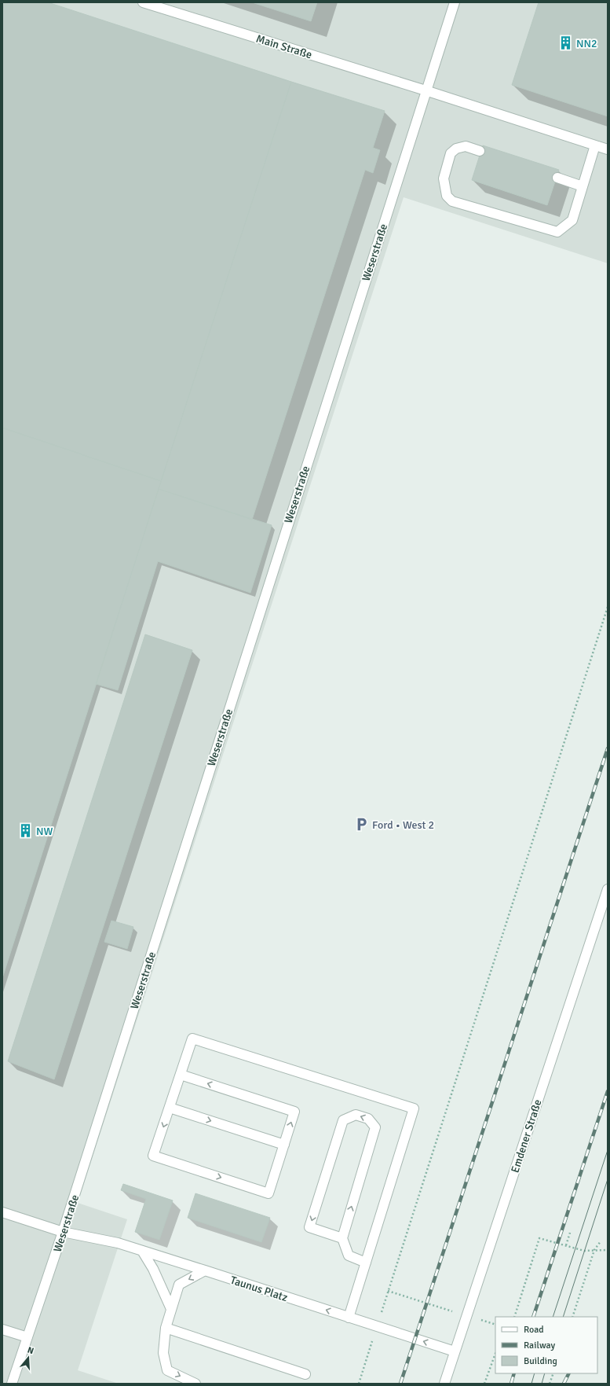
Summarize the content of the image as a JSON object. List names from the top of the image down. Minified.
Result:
{"streets":{"street":["Main Straße","Weserstraße","Emdener Straße","Taunus Platz"]},"crossings":[["Main Straße","Weserstraße"],["Weserstraße","Taunus Platz"],["Emdener Straße","Taunus Platz"]],"places":{"building":["NN2","NW"],"parking":["Ford • West 2"]},"legend":["Road","Railway","Building"],"north":"top"}
